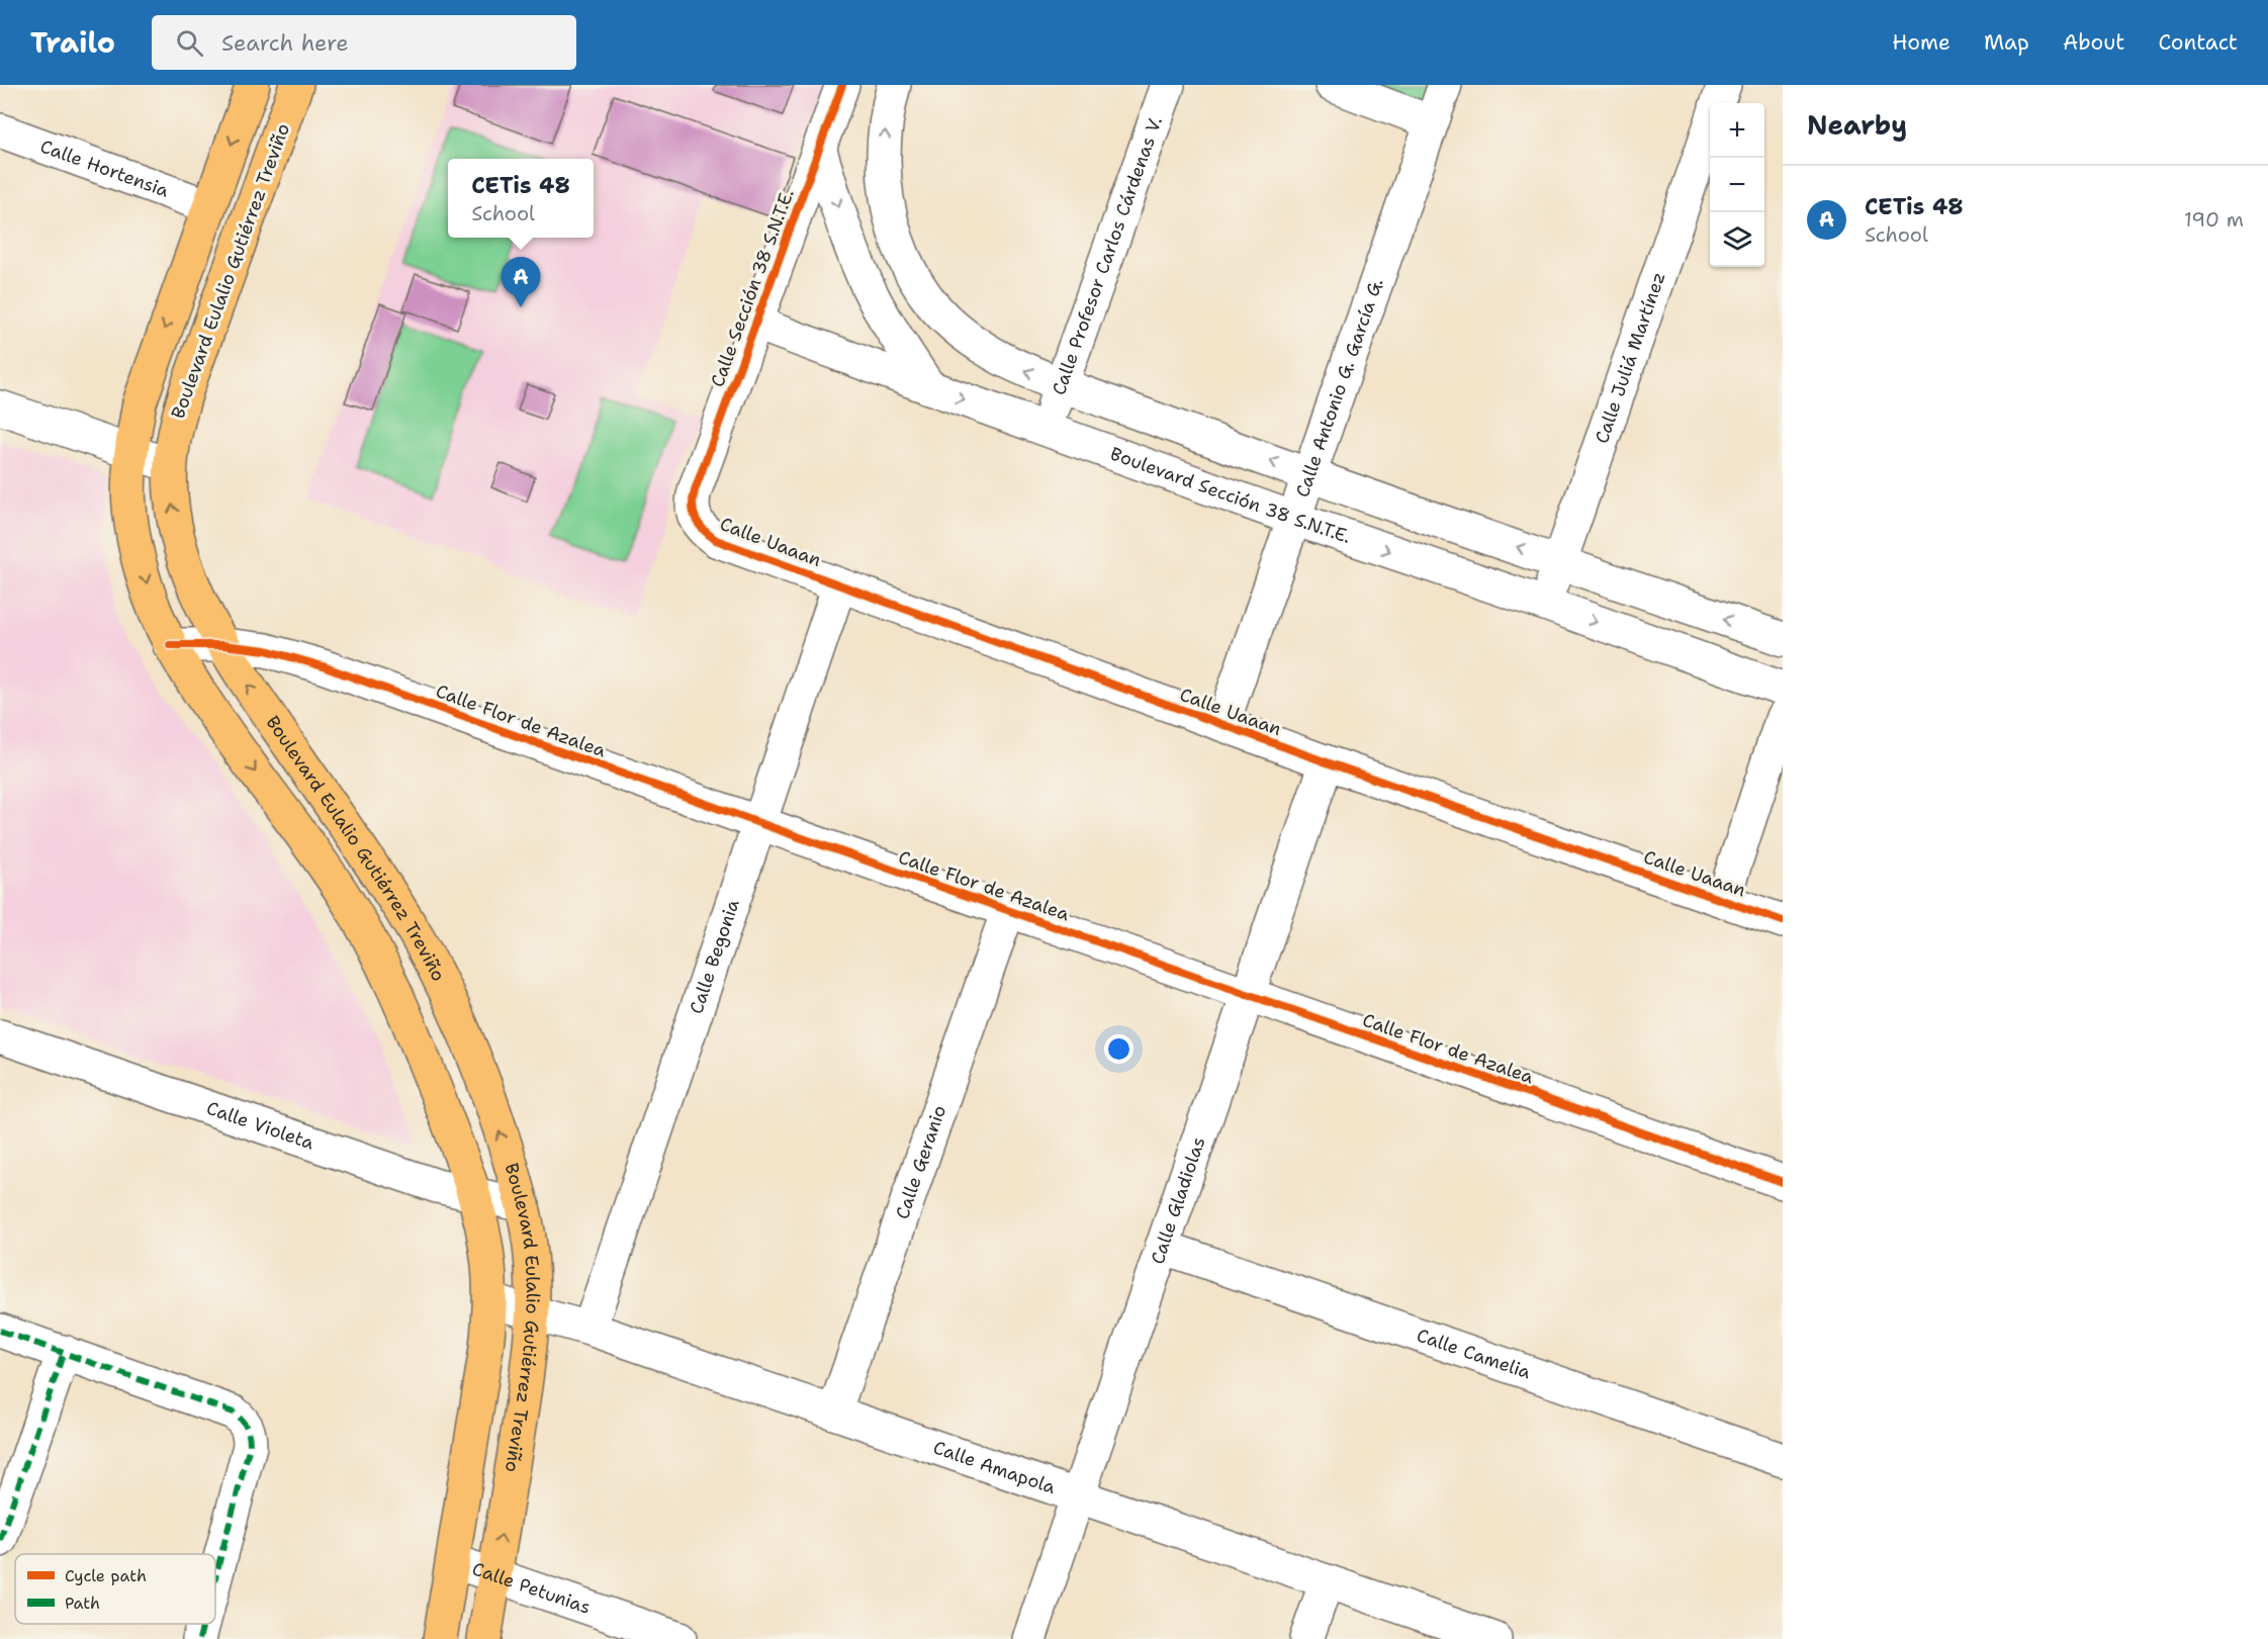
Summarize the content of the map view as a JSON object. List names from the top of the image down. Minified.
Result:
{"streets":{"main road":["Boulevard Eulalio Gutiérrez Treviño"],"street":["Calle Hortensia","Calle Profesor Carlos Cárdenas V.","Calle Sección 38 S.N.T.E.","Calle Juliá Martínez","Calle Antonio G. García G.","Boulevard Sección 38 S.N.T.E.","Calle Uaaan","Calle Flor de Azalea","Calle Begonia","Calle Violeta","Calle Geranio","Calle Gladiolas","Calle Camelia","Calle Amapola","Calle Petunias"]},"crossings":[["Calle Hortensia","Boulevard Eulalio Gutiérrez Treviño"],["Calle Profesor Carlos Cárdenas V.","Boulevard Sección 38 S.N.T.E."],["Boulevard Eulalio Gutiérrez Treviño","Calle Flor de Azalea"],["Boulevard Eulalio Gutiérrez Treviño","Calle Violeta"],["Boulevard Eulalio Gutiérrez Treviño","Calle Amapola"],["Boulevard Eulalio Gutiérrez Treviño","Calle Petunias"],["Calle Sección 38 S.N.T.E.","Boulevard Sección 38 S.N.T.E."],["Calle Sección 38 S.N.T.E.","Calle Uaaan"],["Calle Juliá Martínez","Boulevard Sección 38 S.N.T.E."],["Calle Antonio G. García G.","Boulevard Sección 38 S.N.T.E."],["Calle Antonio G. García G.","Calle Uaaan"],["Calle Uaaan","Calle Begonia"],["Calle Uaaan","Calle Gladiolas"],["Calle Flor de Azalea","Calle Begonia"],["Calle Flor de Azalea","Calle Geranio"],["Calle Flor de Azalea","Calle Gladiolas"],["Calle Begonia","Calle Amapola"],["Calle Geranio","Calle Amapola"],["Calle Gladiolas","Calle Camelia"],["Calle Gladiolas","Calle Amapola"]],"legend":["Cycle path","Path"],"page":{"header":"Trailo","search":"Search here","nav":["Home","Map","About","Contact"],"heading":"Nearby","map_buttons":["+","−"],"popup":["CETis 48","School"],"list":[{"mark":"A","name":"CETis 48","note":"School","value":"190 m"}],"pins":"A"}}
